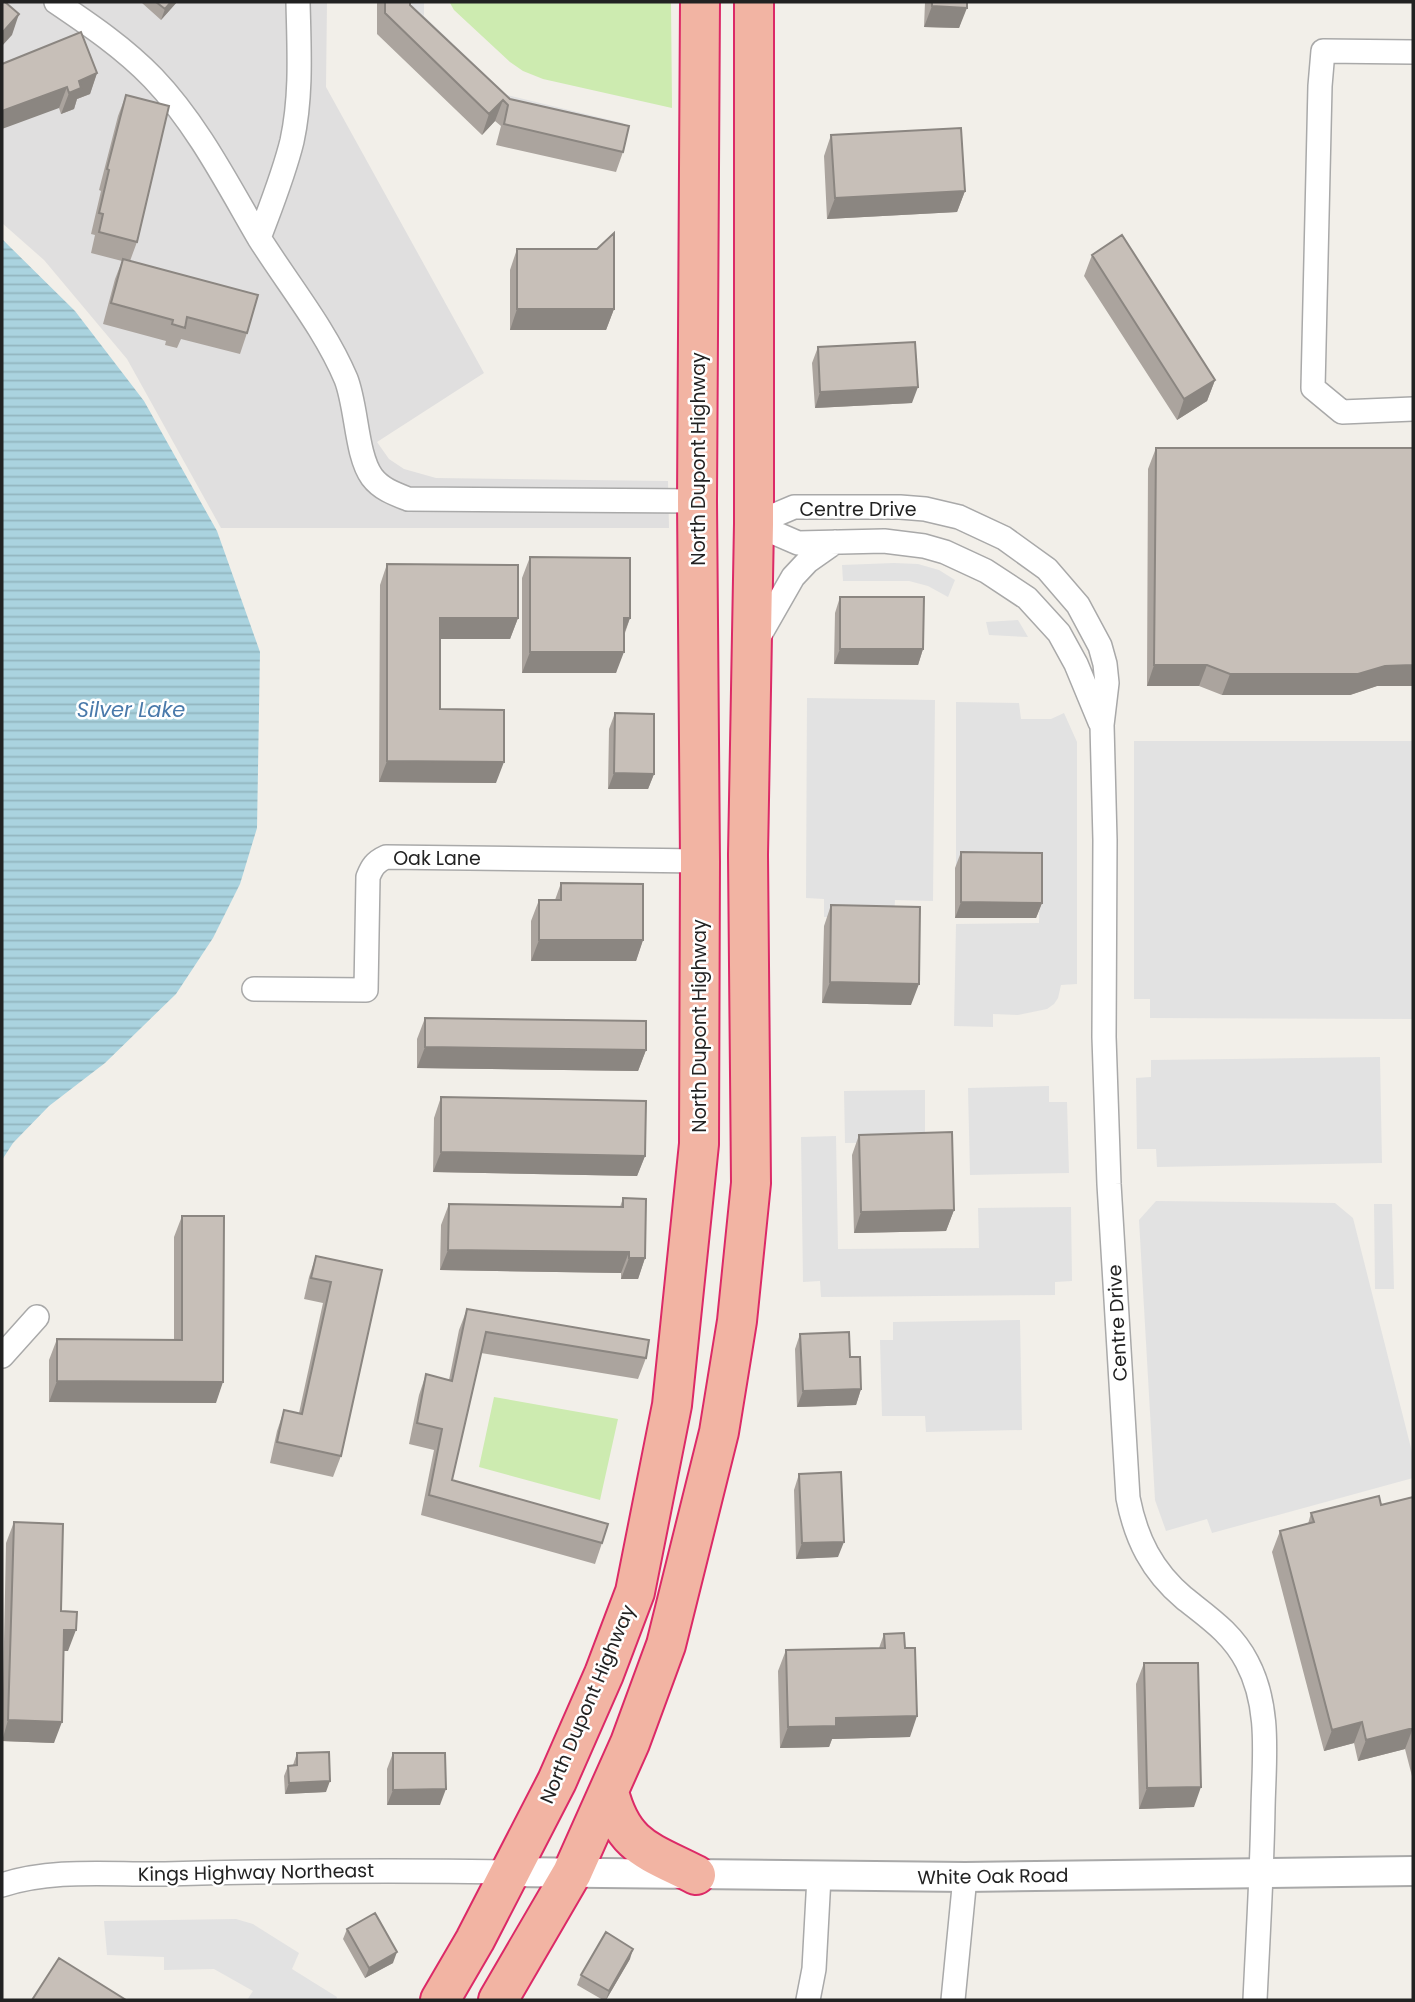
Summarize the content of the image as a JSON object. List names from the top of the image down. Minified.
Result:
{"streets":{"highway":["North Dupont Highway"],"street":["Centre Drive","Oak Lane","Kings Highway Northeast","White Oak Road"]},"crossings":[["North Dupont Highway","Oak Lane"],["North Dupont Highway","Kings Highway Northeast"],["North Dupont Highway","White Oak Road"],["Centre Drive","White Oak Road"],["Kings Highway Northeast","White Oak Road"]],"water":["Silver Lake"]}
